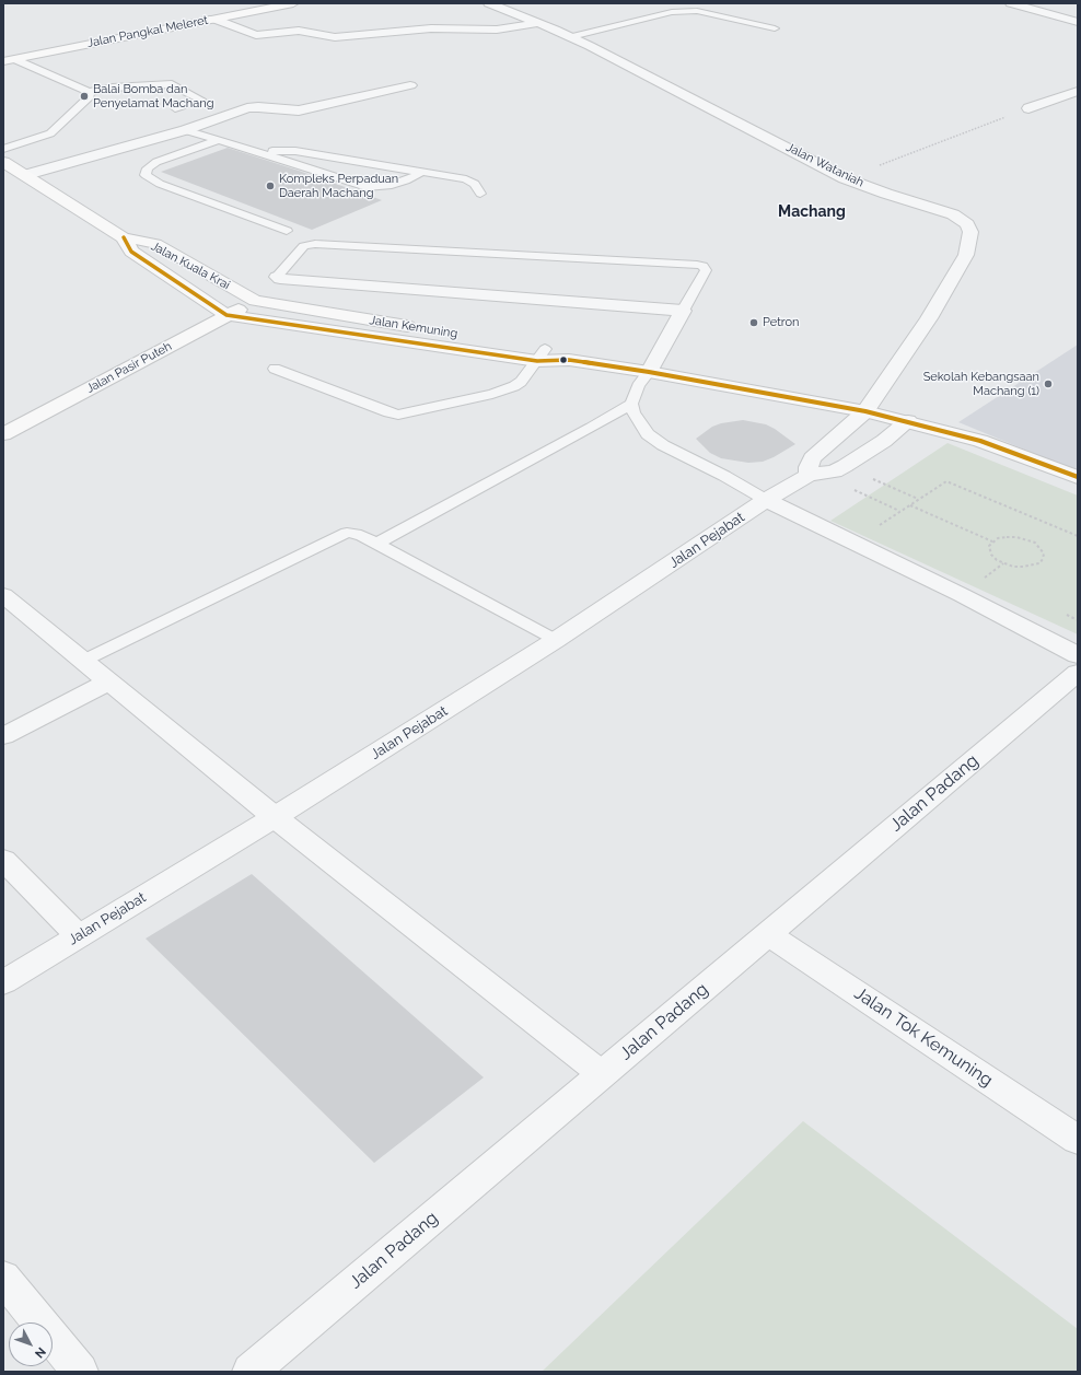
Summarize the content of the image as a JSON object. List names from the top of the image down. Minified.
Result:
{"streets":{"main road":["Jalan Pangkal Meleret","Jalan Kuala Krai","Jalan Kemuning","Jalan Pasir Puteh"],"street":["Jalan Wataniah","Jalan Pejabat","Jalan Padang","Jalan Tok Kemuning"]},"crossings":[["Jalan Wataniah","Jalan Kemuning"],["Jalan Kuala Krai","Jalan Kemuning"],["Jalan Kuala Krai","Jalan Pasir Puteh"],["Jalan Kemuning","Jalan Pasir Puteh"],["Jalan Kemuning","Jalan Pejabat"],["Jalan Padang","Jalan Tok Kemuning"]],"districts":["Machang"],"places":["Balai Bomba dan Penyelamat Machang","Kompleks Perpaduan Daerah Machang","Petron","Sekolah Kebangsaan Machang (1)"],"north":"bottom right"}
